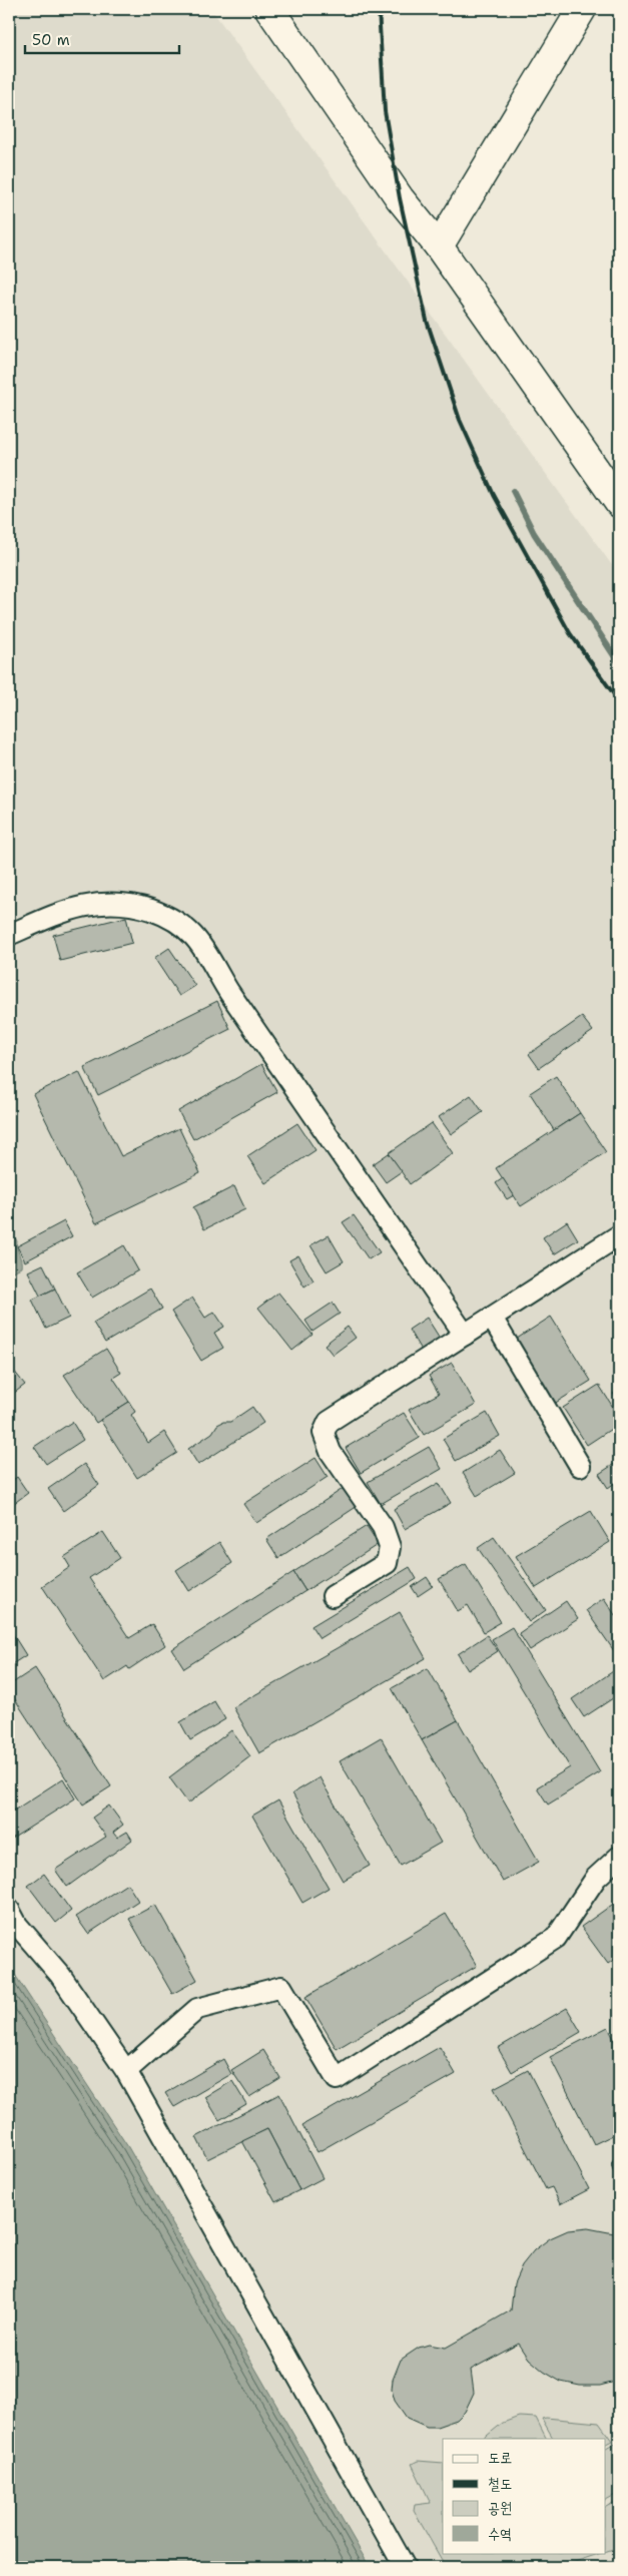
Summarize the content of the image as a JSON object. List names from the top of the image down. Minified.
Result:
{"legend":["도로","철도","공원","수역"],"scale_bar":"50 m"}
